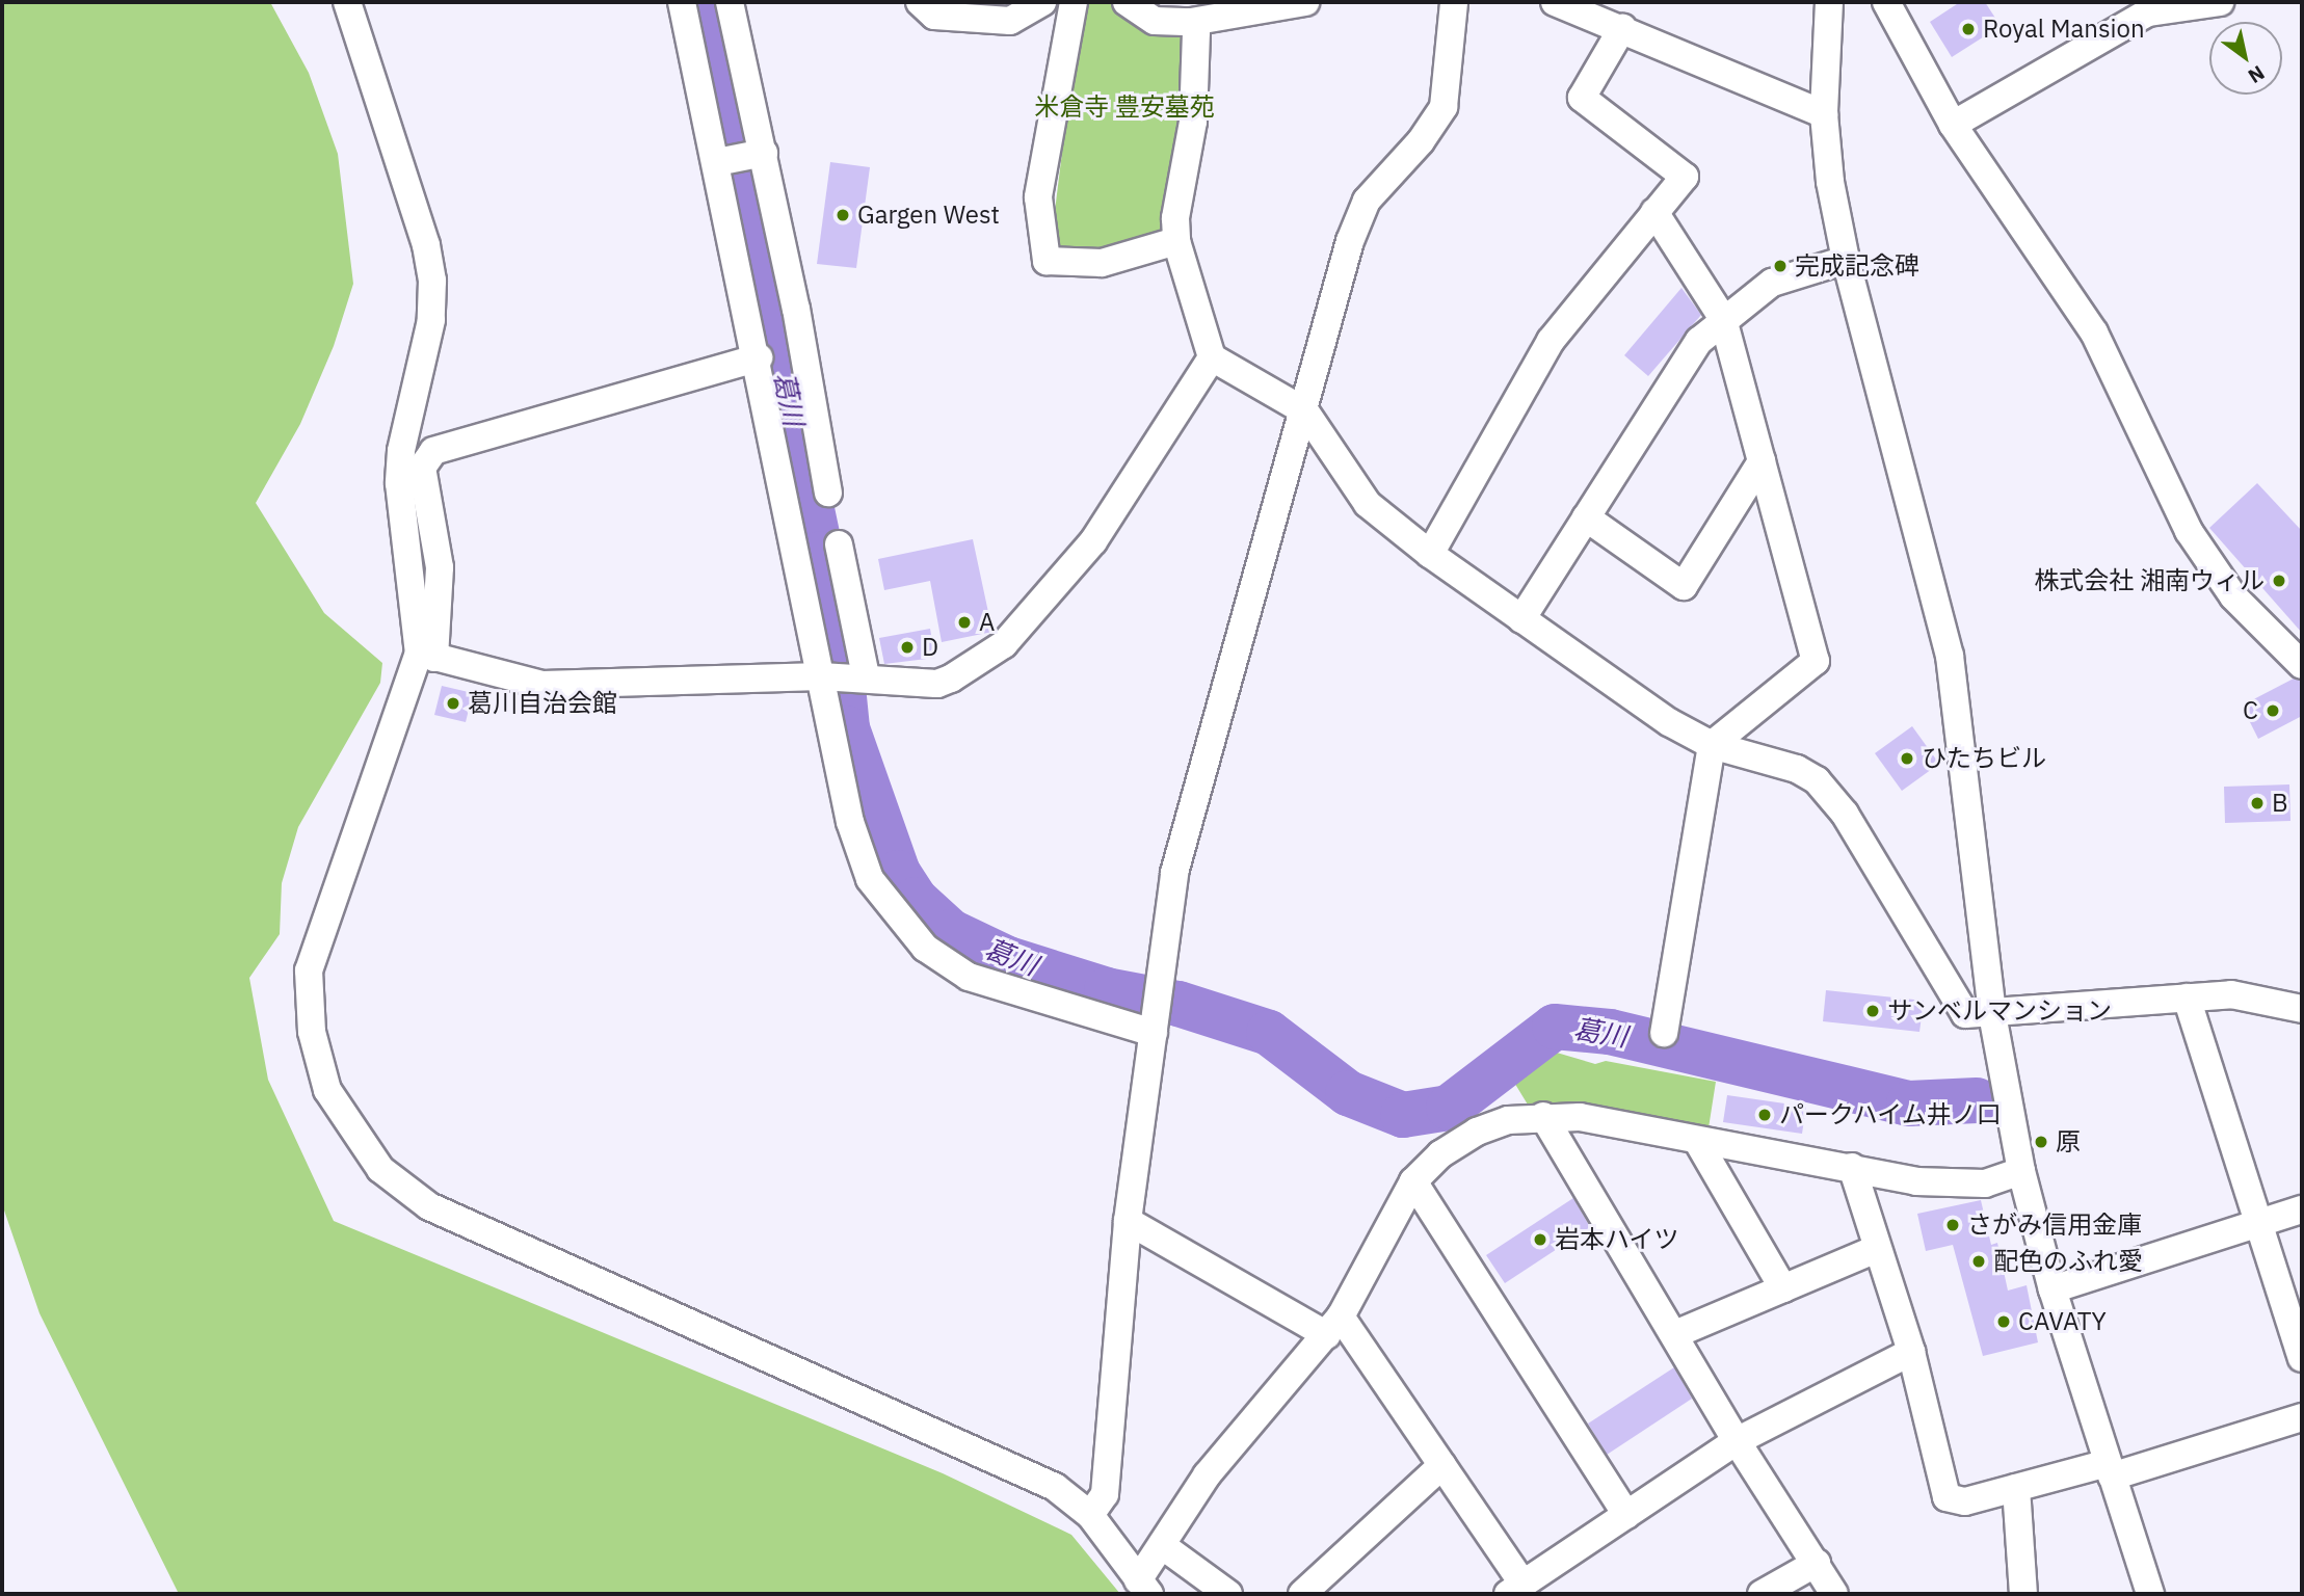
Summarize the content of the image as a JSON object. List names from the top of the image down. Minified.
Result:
{"water":["葛川"],"parks":["米倉寺 豊安墓苑"],"places":["Royal Mansion","Gargen West","完成記念碑","株式会社 湘南ウィル","A","D","葛川自治会館","C","ひたちビル","B","サンベルマンション","パークハイム井ノ口","原","さがみ信用金庫","岩本ハイツ","配色のふれ愛","CAVATY"],"north":"bottom right"}
